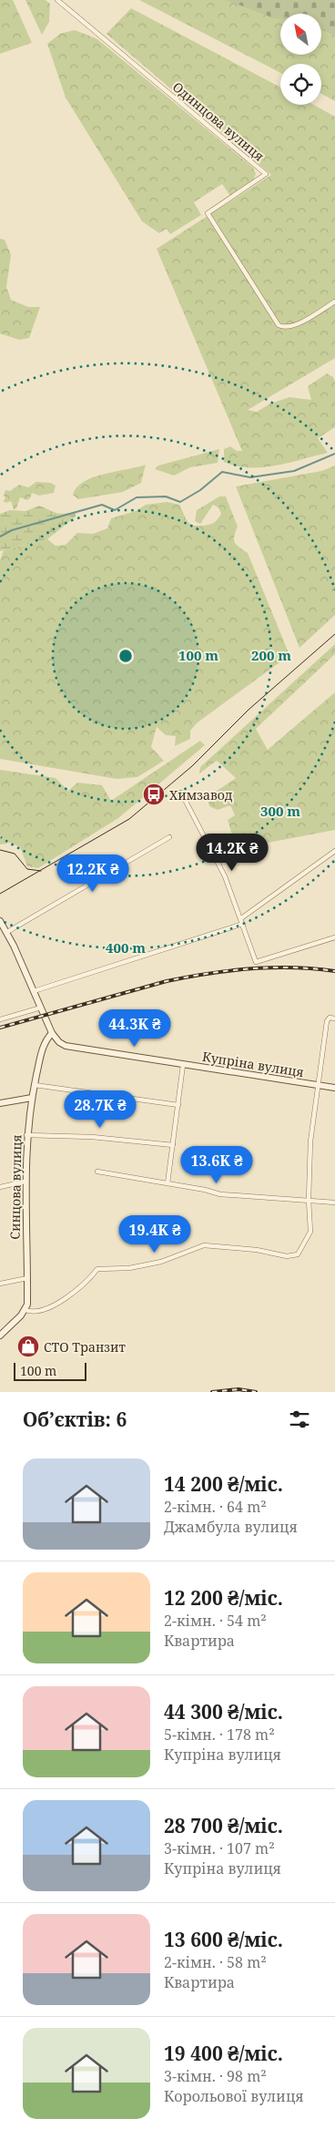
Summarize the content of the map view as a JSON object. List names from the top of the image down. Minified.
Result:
{"streets":{"main road":["Купріна вулиця","Синцова вулиця"],"street":["Одинцова вулиця"]},"crossings":[["Купріна вулиця","Синцова вулиця"]],"places":{"bus stop":["Химзавод"],"shop":["СТО Транзит"]},"scale_bar":"100 m","north":"top left","page":{"price":["14.2K ₴","12.2K ₴","44.3K ₴","28.7K ₴","13.6K ₴","19.4K ₴"],"scale":"100 m","heading":"Об’єктів: 6","list":[{"name":"14 200 ₴/міс.","note":"2-кімн. · 64 m² · Джамбула вулиця"},{"name":"12 200 ₴/міс.","note":"2-кімн. · 54 m² · Квартира"},{"name":"44 300 ₴/міс.","note":"5-кімн. · 178 m² · Купріна вулиця"},{"name":"28 700 ₴/міс.","note":"3-кімн. · 107 m² · Купріна вулиця"},{"name":"13 600 ₴/міс.","note":"2-кімн. · 58 m² · Квартира"},{"name":"19 400 ₴/міс.","note":"3-кімн. · 98 m² · Корольової вулиця"}]},"rings":["100 m","200 m","300 m","400 m"]}
